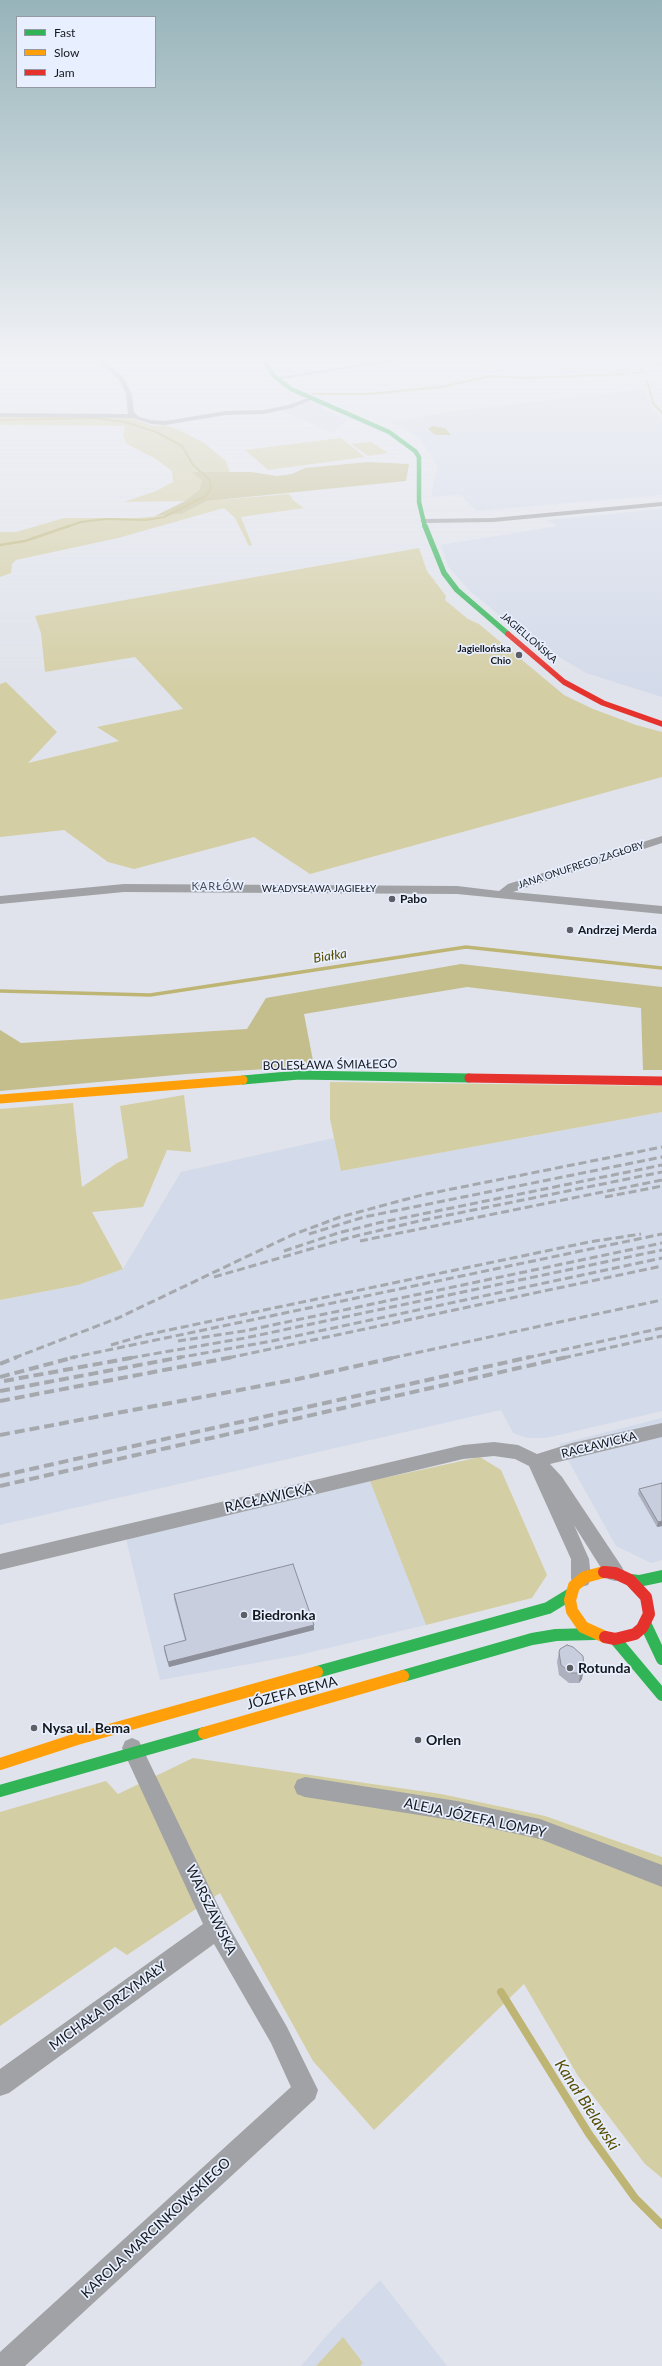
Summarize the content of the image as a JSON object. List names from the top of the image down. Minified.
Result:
{"streets":{"street":["JAGIELLOŃSKA","JANA ONUFREGO ZAGŁOBY","WŁADYSŁAWA JAGIEŁŁY","BOLESŁAWA ŚMIAŁEGO","RACŁAWICKA","JÓZEFA BEMA","ALEJA JÓZEFA LOMPY","WARSZAWSKA","MICHAŁA DRZYMAŁY","KAROLA MARCINKOWSKIEGO"]},"crossings":[["JANA ONUFREGO ZAGŁOBY","WŁADYSŁAWA JAGIEŁŁY"],["RACŁAWICKA","JÓZEFA BEMA"],["JÓZEFA BEMA","WARSZAWSKA"],["WARSZAWSKA","MICHAŁA DRZYMAŁY"],["WARSZAWSKA","KAROLA MARCINKOWSKIEGO"]],"districts":["KARŁÓW"],"water":["Białka","Kanał Bielawski"],"places":["Jagiellońska Chio","Pabo","Andrzej Merda","Biedronka","Rotunda","Nysa ul. Bema","Orlen"],"legend":["Fast","Slow","Jam"]}
